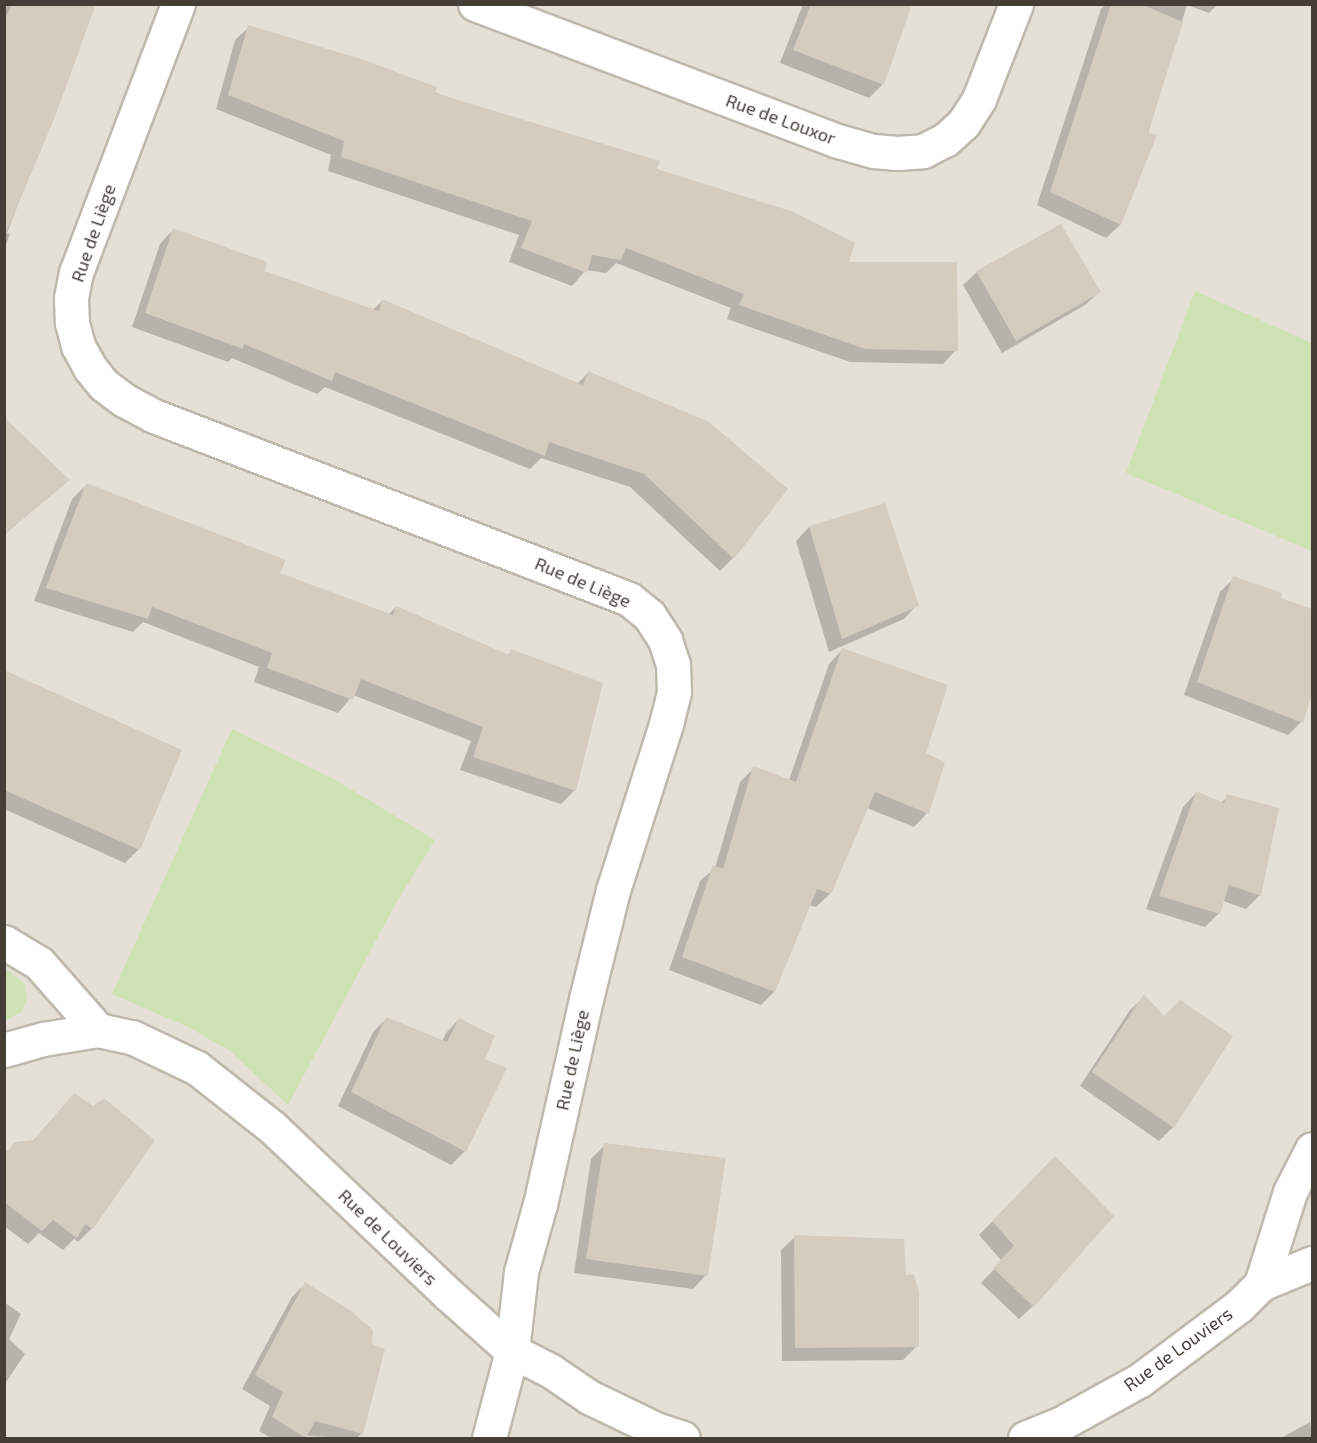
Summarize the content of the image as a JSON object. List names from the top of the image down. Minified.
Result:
{"streets":{"street":["Rue de Louxor","Rue de Liège","Rue de Louviers"]},"crossings":[["Rue de Liège","Rue de Louviers"]]}
